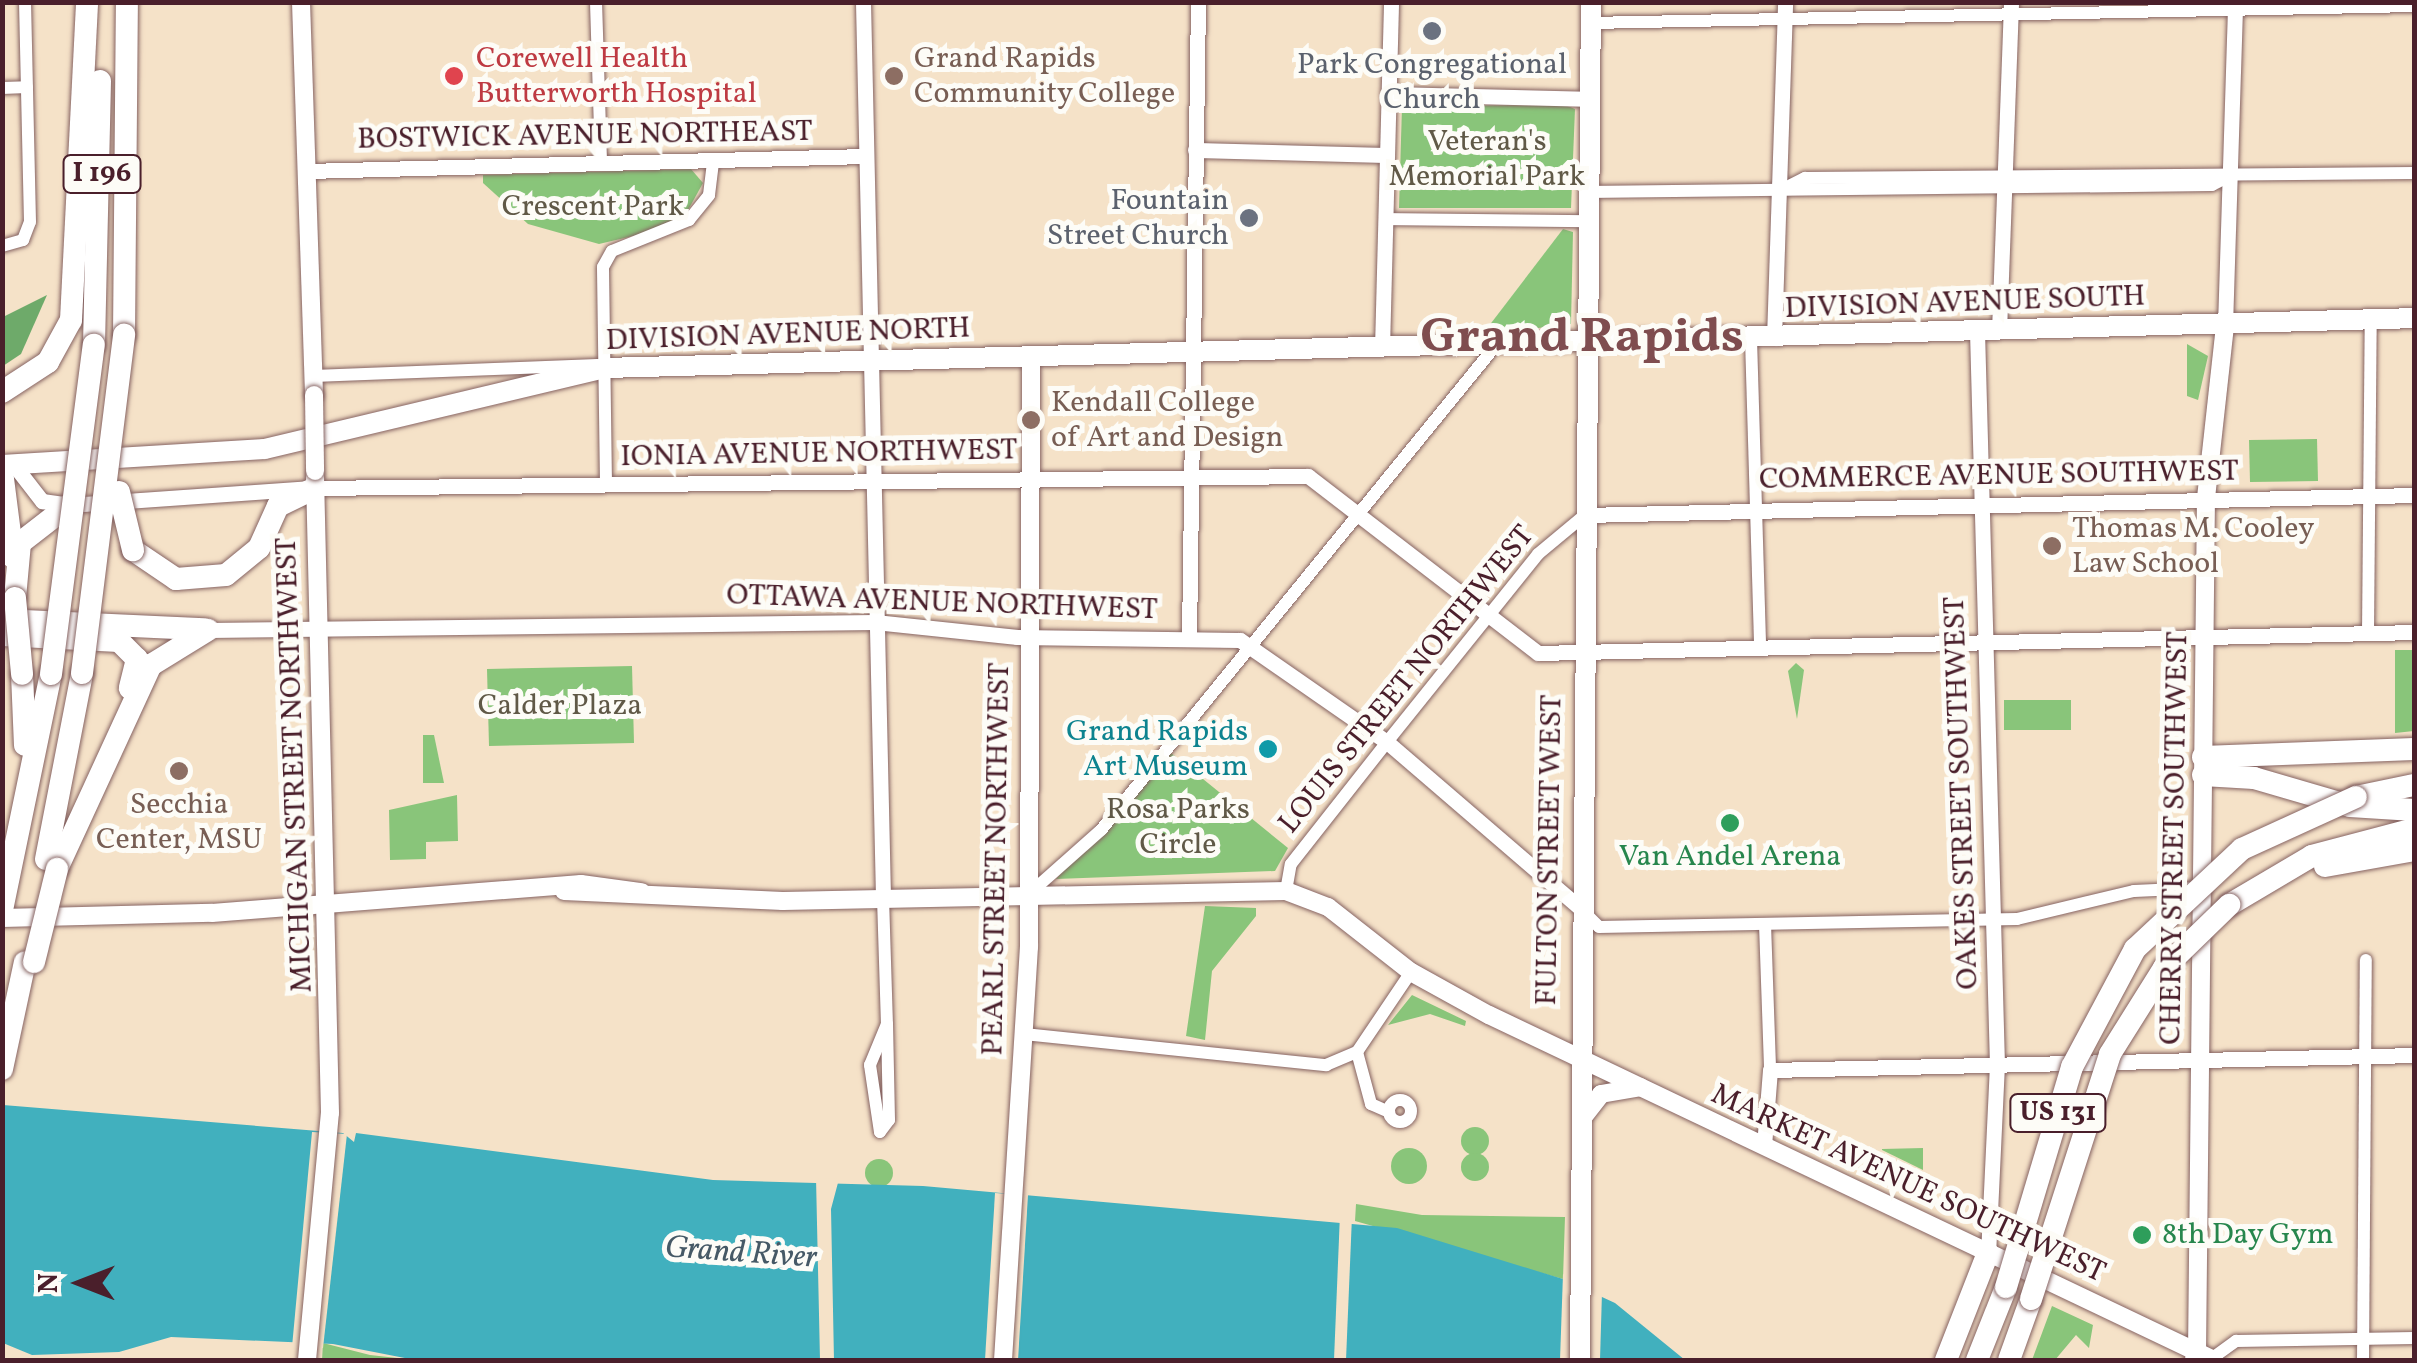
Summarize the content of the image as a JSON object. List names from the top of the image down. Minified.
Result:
{"streets":{"highway":["I 196","US 131"],"main road":["DIVISION AVENUE SOUTH","DIVISION AVENUE NORTH","MICHIGAN STREET NORTHWEST","CHERRY STREET SOUTHWEST","FULTON STREET WEST","PEARL STREET NORTHWEST","MARKET AVENUE SOUTHWEST"],"street":["BOSTWICK AVENUE NORTHEAST","IONIA AVENUE NORTHWEST","COMMERCE AVENUE SOUTHWEST","OTTAWA AVENUE NORTHWEST","LOUIS STREET NORTHWEST","OAKES STREET SOUTHWEST"]},"crossings":[["BOSTWICK AVENUE NORTHEAST","MICHIGAN STREET NORTHWEST"],["DIVISION AVENUE SOUTH","DIVISION AVENUE NORTH"],["DIVISION AVENUE SOUTH","OAKES STREET SOUTHWEST"],["DIVISION AVENUE SOUTH","CHERRY STREET SOUTHWEST"],["DIVISION AVENUE SOUTH","FULTON STREET WEST"],["DIVISION AVENUE NORTH","FULTON STREET WEST"],["DIVISION AVENUE NORTH","PEARL STREET NORTHWEST"],["IONIA AVENUE NORTHWEST","LOUIS STREET NORTHWEST"],["IONIA AVENUE NORTHWEST","MICHIGAN STREET NORTHWEST"],["IONIA AVENUE NORTHWEST","OAKES STREET SOUTHWEST"],["IONIA AVENUE NORTHWEST","CHERRY STREET SOUTHWEST"],["IONIA AVENUE NORTHWEST","FULTON STREET WEST"],["IONIA AVENUE NORTHWEST","PEARL STREET NORTHWEST"],["COMMERCE AVENUE SOUTHWEST","LOUIS STREET NORTHWEST"],["COMMERCE AVENUE SOUTHWEST","OAKES STREET SOUTHWEST"],["COMMERCE AVENUE SOUTHWEST","CHERRY STREET SOUTHWEST"],["COMMERCE AVENUE SOUTHWEST","FULTON STREET WEST"],["OTTAWA AVENUE NORTHWEST","LOUIS STREET NORTHWEST"],["OTTAWA AVENUE NORTHWEST","MICHIGAN STREET NORTHWEST"],["OTTAWA AVENUE NORTHWEST","FULTON STREET WEST"],["OTTAWA AVENUE NORTHWEST","PEARL STREET NORTHWEST"],["LOUIS STREET NORTHWEST","FULTON STREET WEST"],["LOUIS STREET NORTHWEST","MARKET AVENUE SOUTHWEST"],["OAKES STREET SOUTHWEST","MARKET AVENUE SOUTHWEST"],["CHERRY STREET SOUTHWEST","MARKET AVENUE SOUTHWEST"],["FULTON STREET WEST","MARKET AVENUE SOUTHWEST"]],"districts":["Grand Rapids"],"water":["Grand River"],"parks":["Veteran's Memorial Park","Crescent Park","Calder Plaza","Rosa Parks Circle"],"places":["Park Congregational Church","Corewell Health Butterworth Hospital","Grand Rapids Community College","Fountain Street Church","Kendall College of Art and Design","Thomas M. Cooley Law School","Grand Rapids Art Museum","Secchia Center, MSU","Van Andel Arena","8th Day Gym"],"north":"left"}
